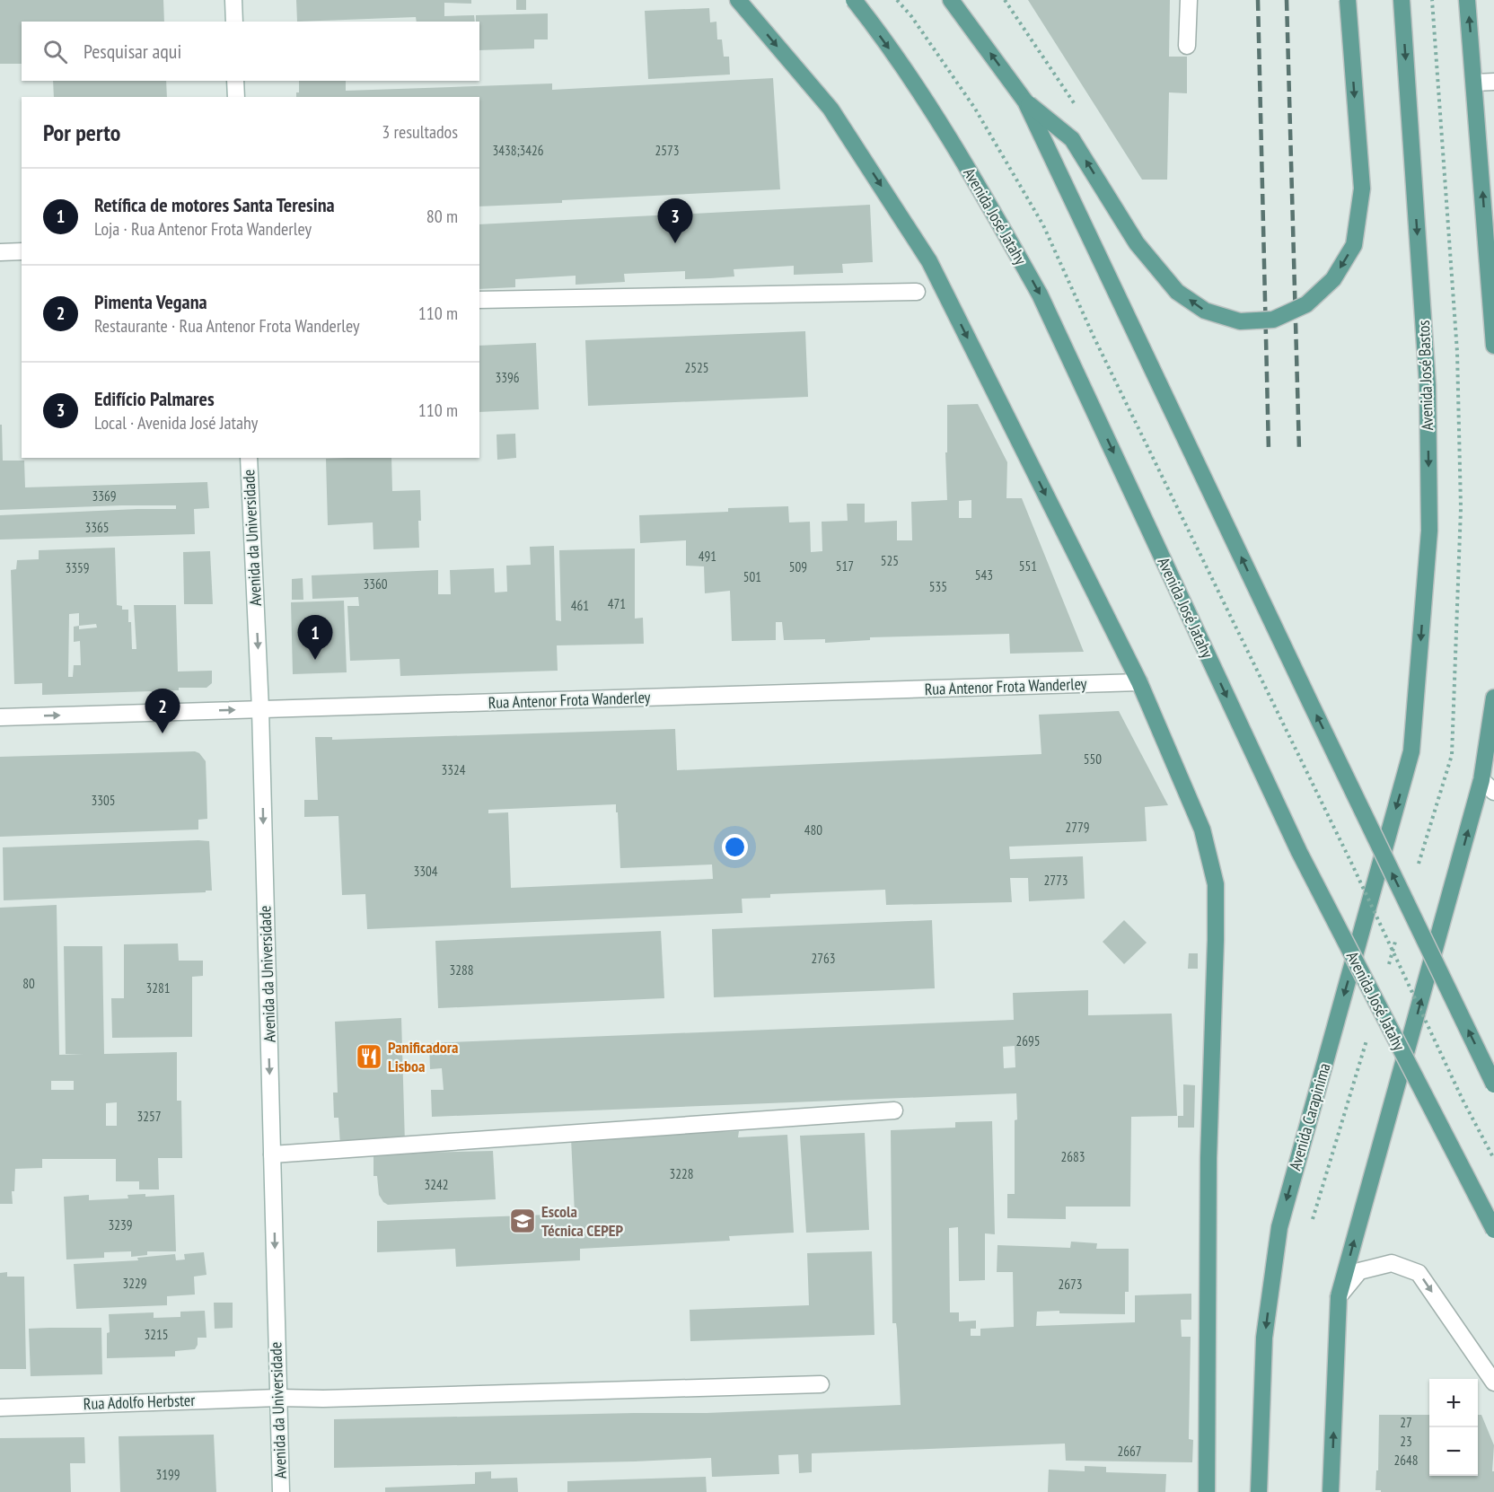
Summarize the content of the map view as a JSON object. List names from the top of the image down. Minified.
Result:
{"streets":{"main road":["Avenida José Jatahy","Avenida José Bastos","Avenida Carapinima"],"street":["Avenida da Universidade","Rua Antenor Frota Wanderley","Rua Adolfo Herbster"]},"crossings":[["Avenida José Bastos","Avenida Carapinima"],["Avenida da Universidade","Rua Antenor Frota Wanderley"],["Avenida da Universidade","Rua Adolfo Herbster"]],"one_way":["Avenida da Universidade"],"places":{"restaurant":["Panificadora Lisboa"],"school or university":["Escola Técnica CEPEP"]},"house_numbers":["3438;3426","2573","2525","3396","3369","3365","491","525","517","551","509","3359","543","501","3360","535","471","461","550","3324","3305","2779","480","3304","2773","2763","3288","80","3281","2695","3257","2683","3228","3242","3239","3229","2673","3215","27","23","2667","2648","3199"],"page":{"search":"Pesquisar aqui","heading":["Por perto","3 resultados"],"list":[{"mark":"1","name":"Retífica de motores Santa Teresina","note":"Loja · Rua Antenor Frota Wanderley","value":"80 m"},{"mark":"2","name":"Pimenta Vegana","note":"Restaurante · Rua Antenor Frota Wanderley","value":"110 m"},{"mark":"3","name":"Edifício Palmares","note":"Local · Avenida José Jatahy","value":"110 m"}],"pins":["3","1","2"],"map_buttons":["+","−"]}}
